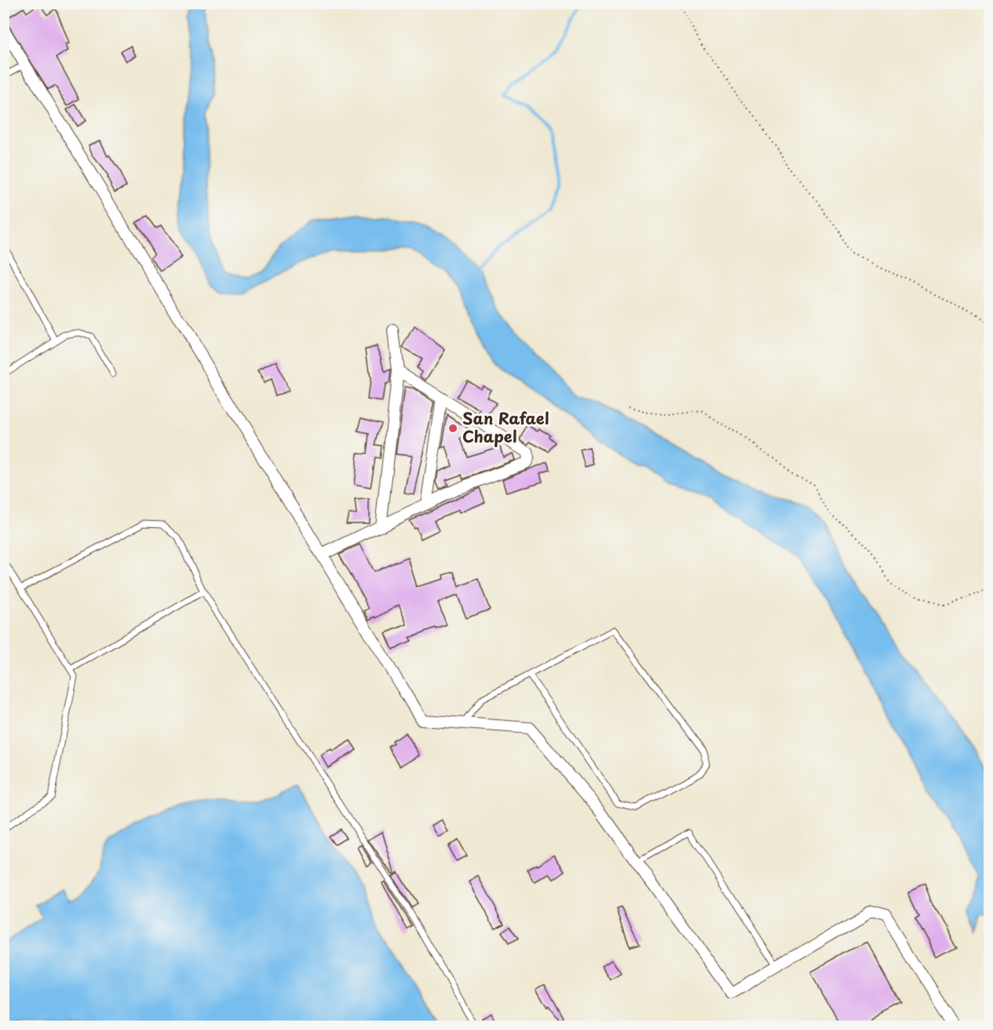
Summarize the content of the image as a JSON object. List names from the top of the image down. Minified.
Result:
{"places":["San Rafael Chapel"]}
